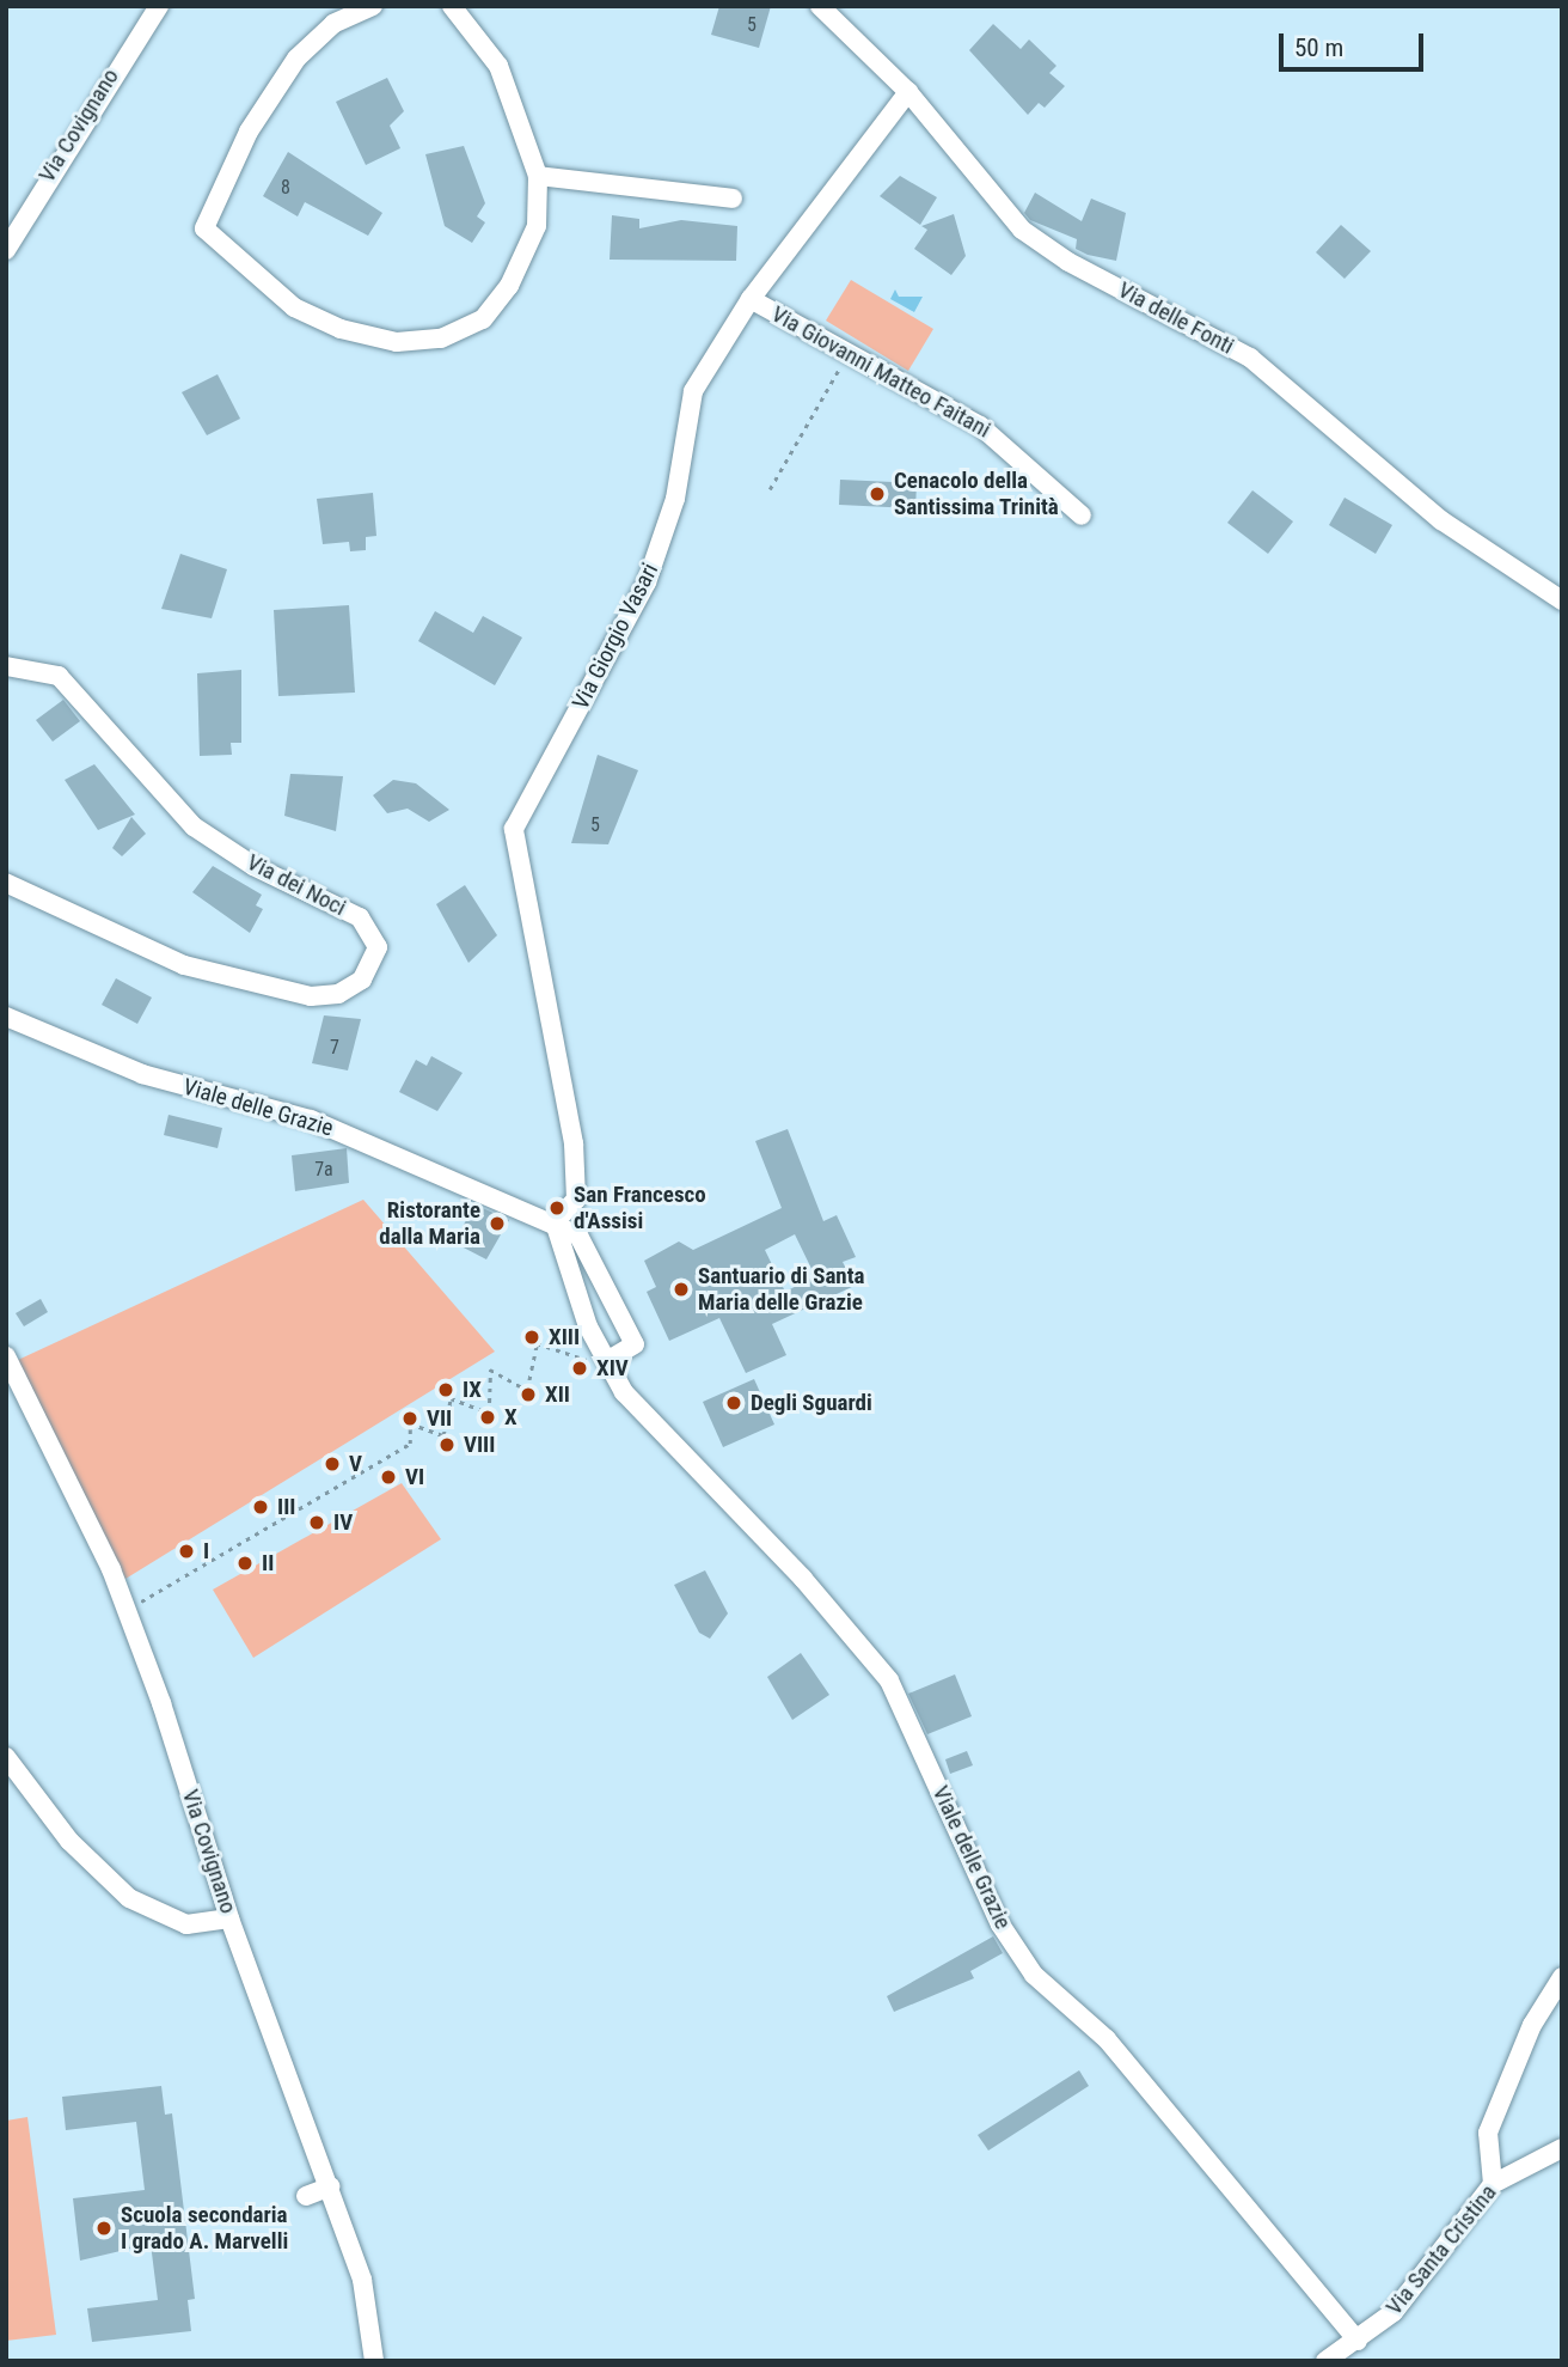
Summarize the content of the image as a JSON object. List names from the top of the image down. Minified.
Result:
{"streets":{"street":["Via Covignano","Via delle Fonti","Via Giovanni Matteo Faitani","Via Giorgio Vasari","Via dei Noci","Viale delle Grazie","Via Santa Cristina"]},"crossings":[["Via delle Fonti","Via Giorgio Vasari"],["Via Giovanni Matteo Faitani","Via Giorgio Vasari"],["Via Giorgio Vasari","Viale delle Grazie"],["Viale delle Grazie","Via Santa Cristina"]],"places":["Cenacolo della Santissima Trinità","San Francesco d'Assisi","Ristorante dalla Maria","Santuario di Santa Maria delle Grazie","XIII","XIV","IX","XII","Degli Sguardi","X","VII","VIII","V","VI","III","IV","I","II","Scuola secondaria I grado A. Marvelli"],"house_numbers":["5","8","5","7","7a"],"scale_bar":"50 m"}
